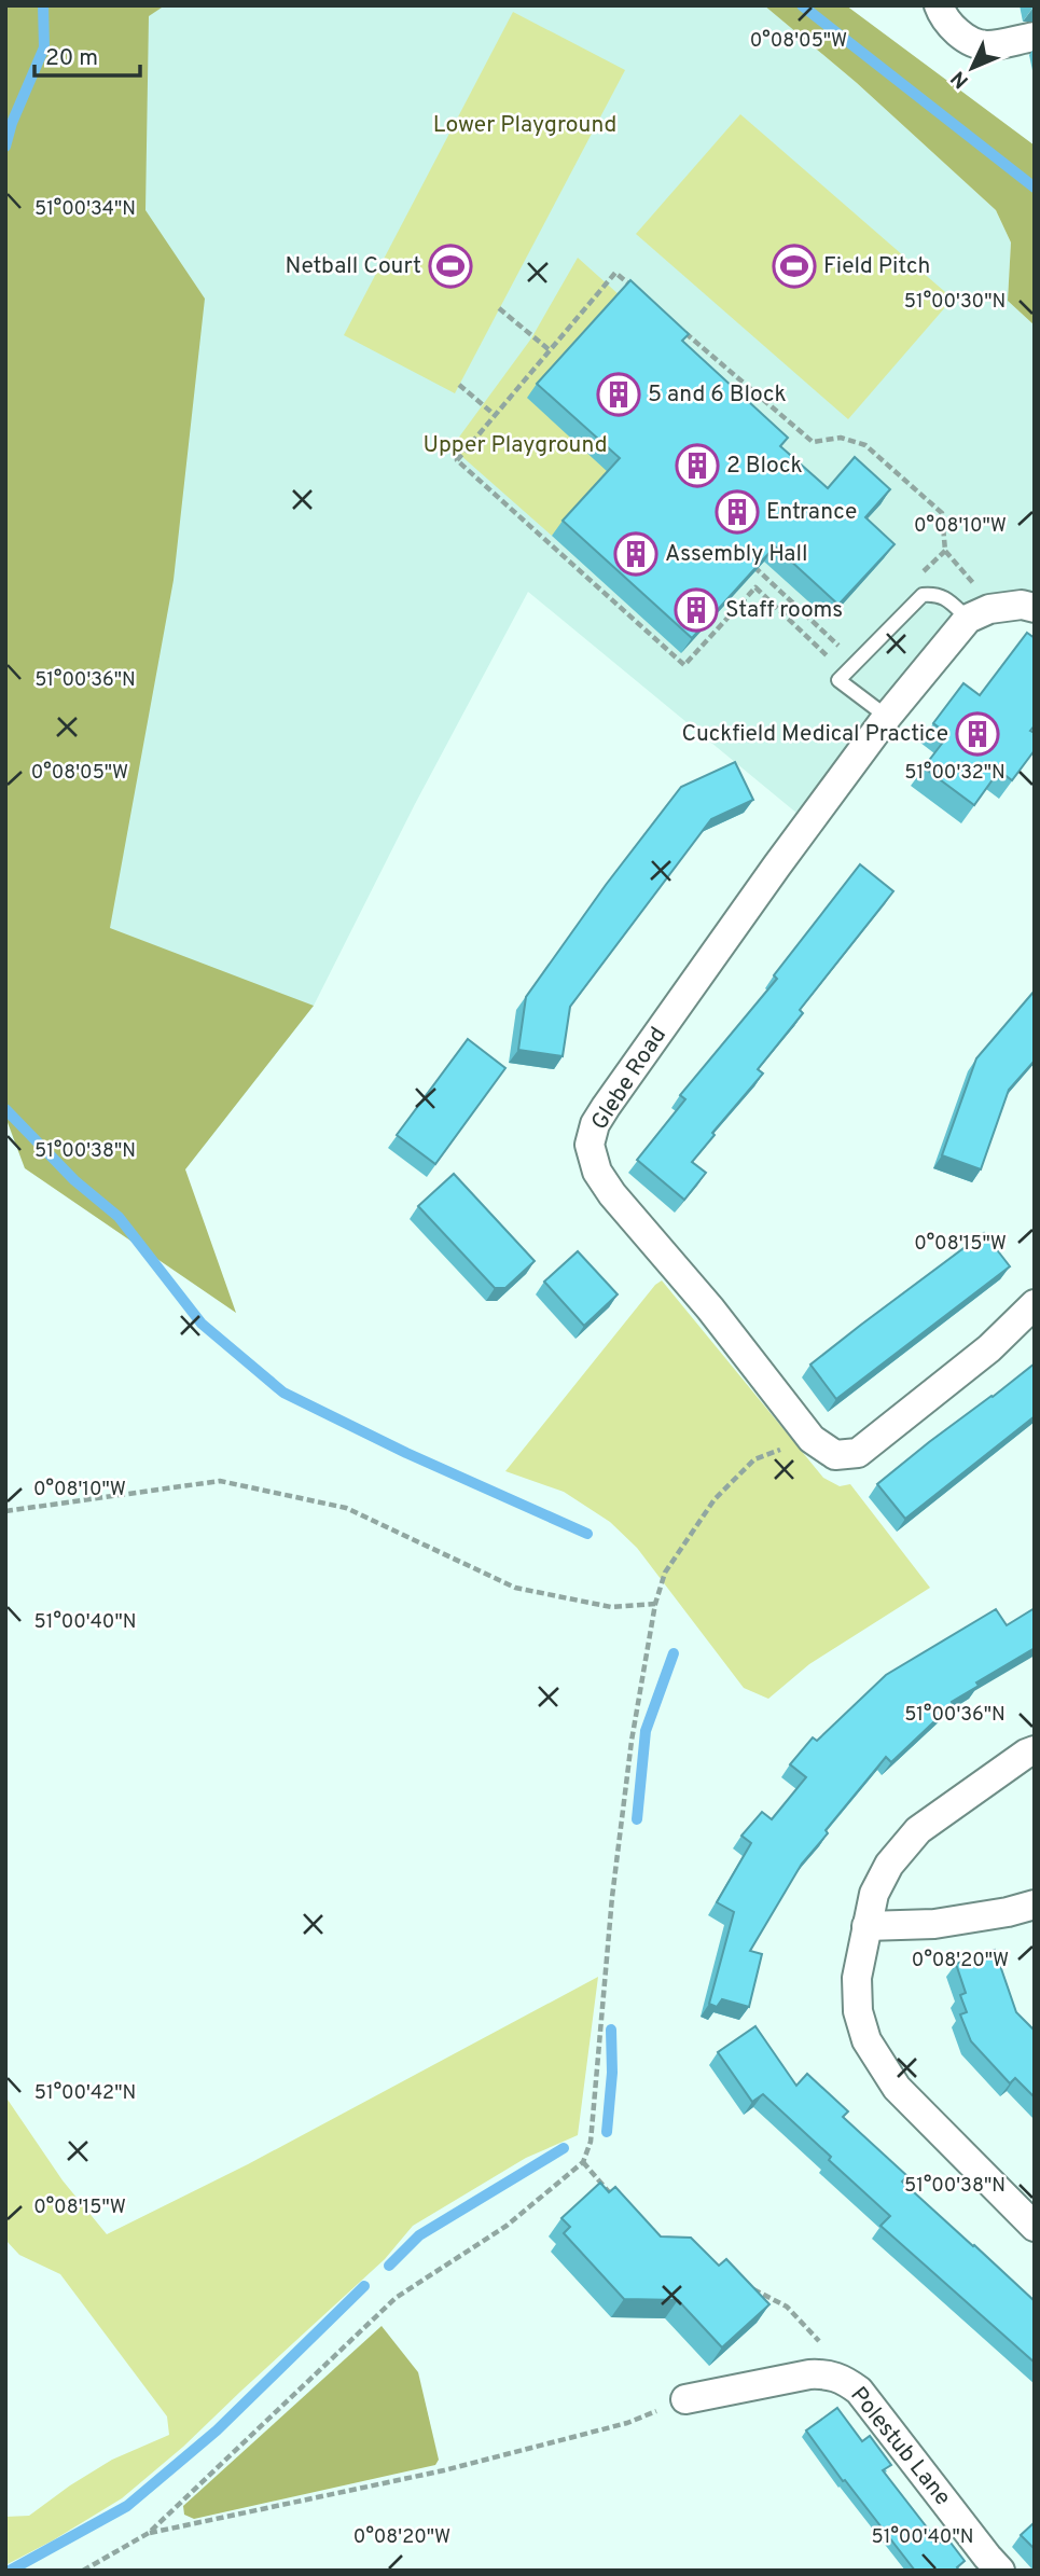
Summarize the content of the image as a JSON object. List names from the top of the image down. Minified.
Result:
{"streets":{"street":["Glebe Road","Polestub Lane"]},"parks":["Lower Playground","Upper Playground"],"places":{"sports":["Netball Court","Field Pitch"],"building":["5 and 6 Block","2 Block","Entrance","Assembly Hall","Staff rooms","Cuckfield Medical Practice"]},"scale_bar":"20 m","north":"bottom left","coordinates":["0°08'05\"W","51°00'34\"N","51°00'30\"N","0°08'10\"W","51°00'36\"N","51°00'32\"N","51°00'38\"N","0°08'15\"W","51°00'40\"N","0°08'20\"W","51°00'42\"N"]}
